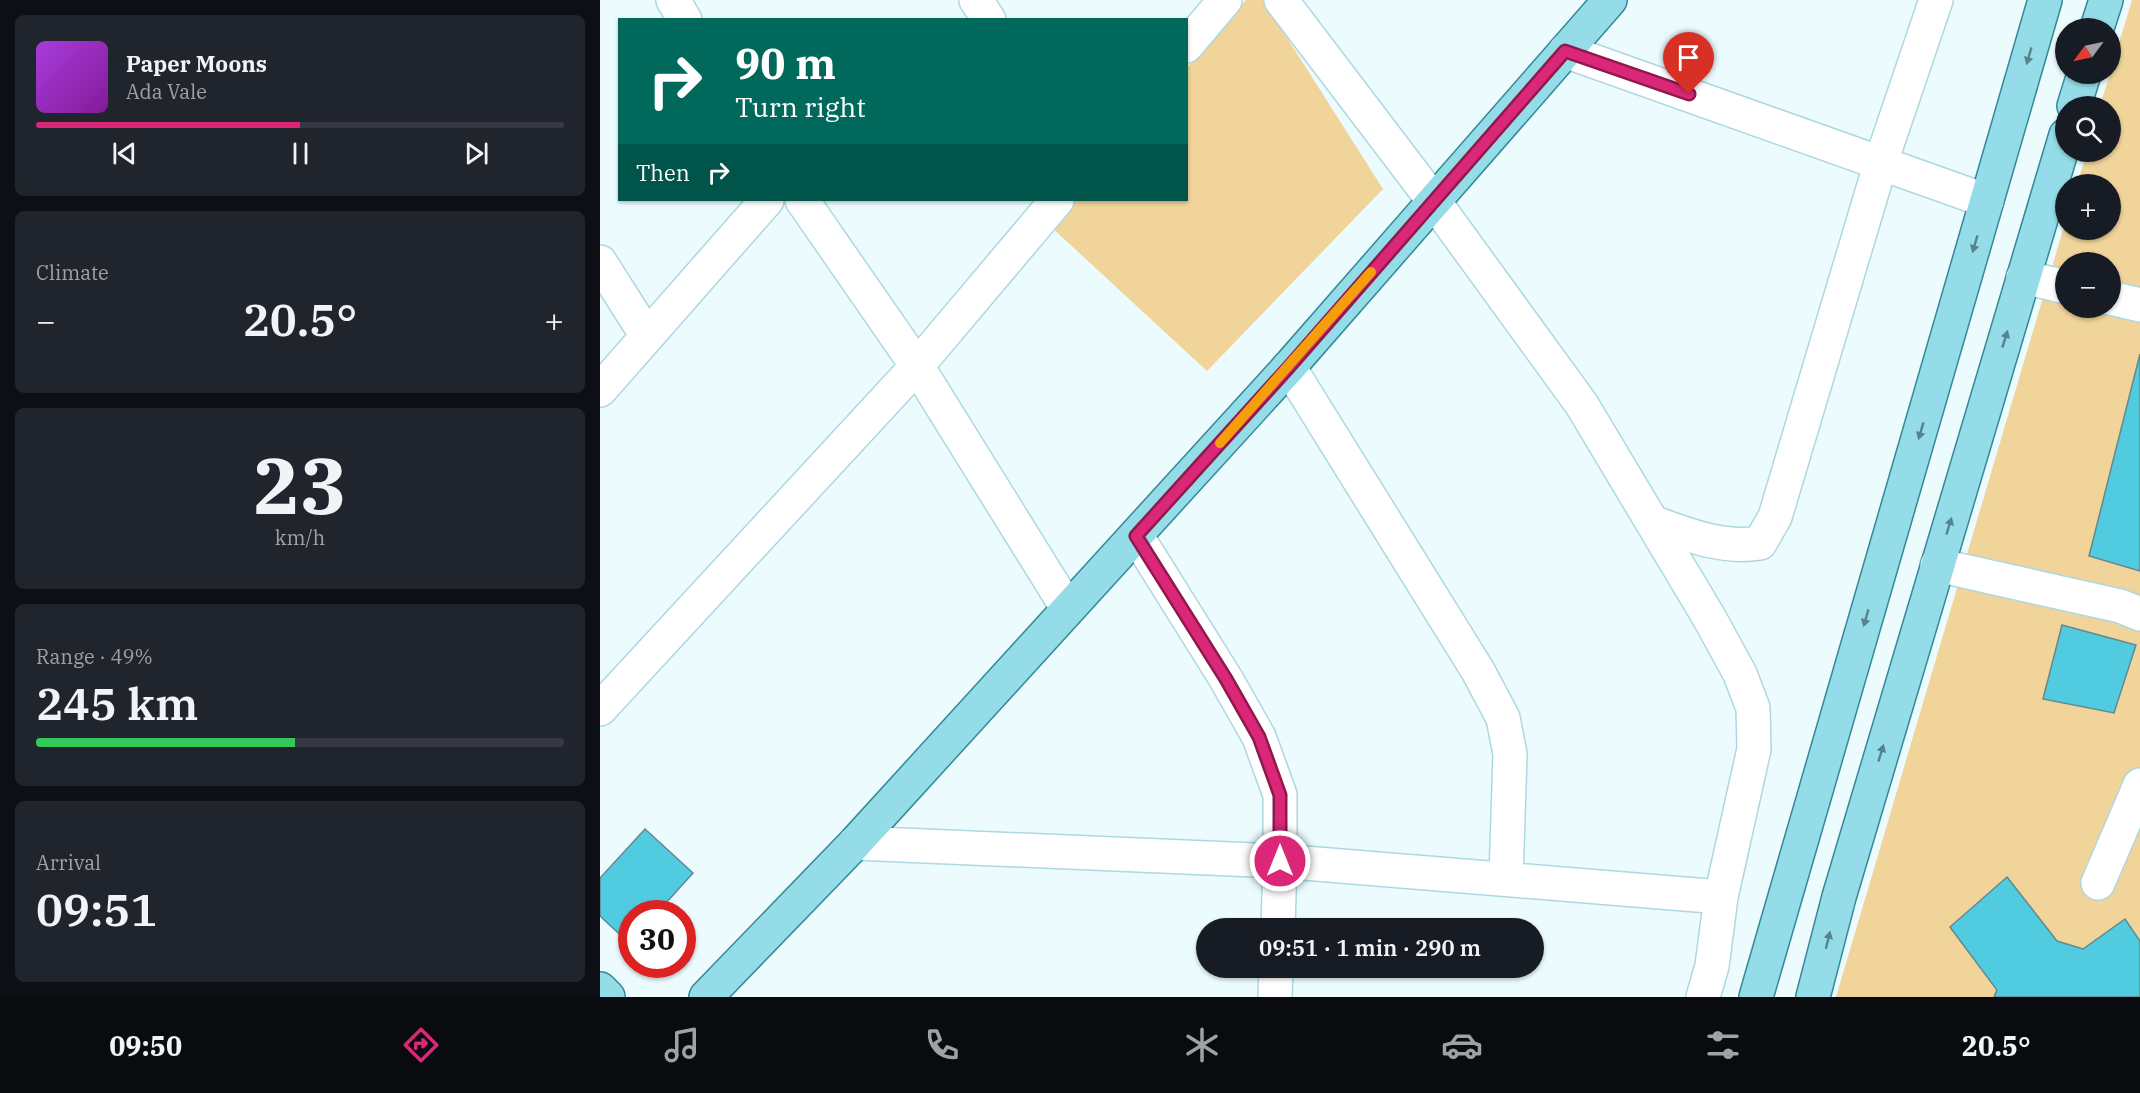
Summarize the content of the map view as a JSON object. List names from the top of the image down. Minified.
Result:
{"north":"bottom left","page":{"map_buttons":["+","−"],"turn":["90 m","Turn right"],"song":["Paper Moons","Ada Vale"],"then":"Then","tile":["Climate",["23","km/h"],["Range · 49%","245 km"],["Arrival","09:51"]],"heat":["−","20.5°","+"],"limit":"30","trip":"09:51 · 1 min · 290 m","tabs":["09:50","20.5°"]}}
